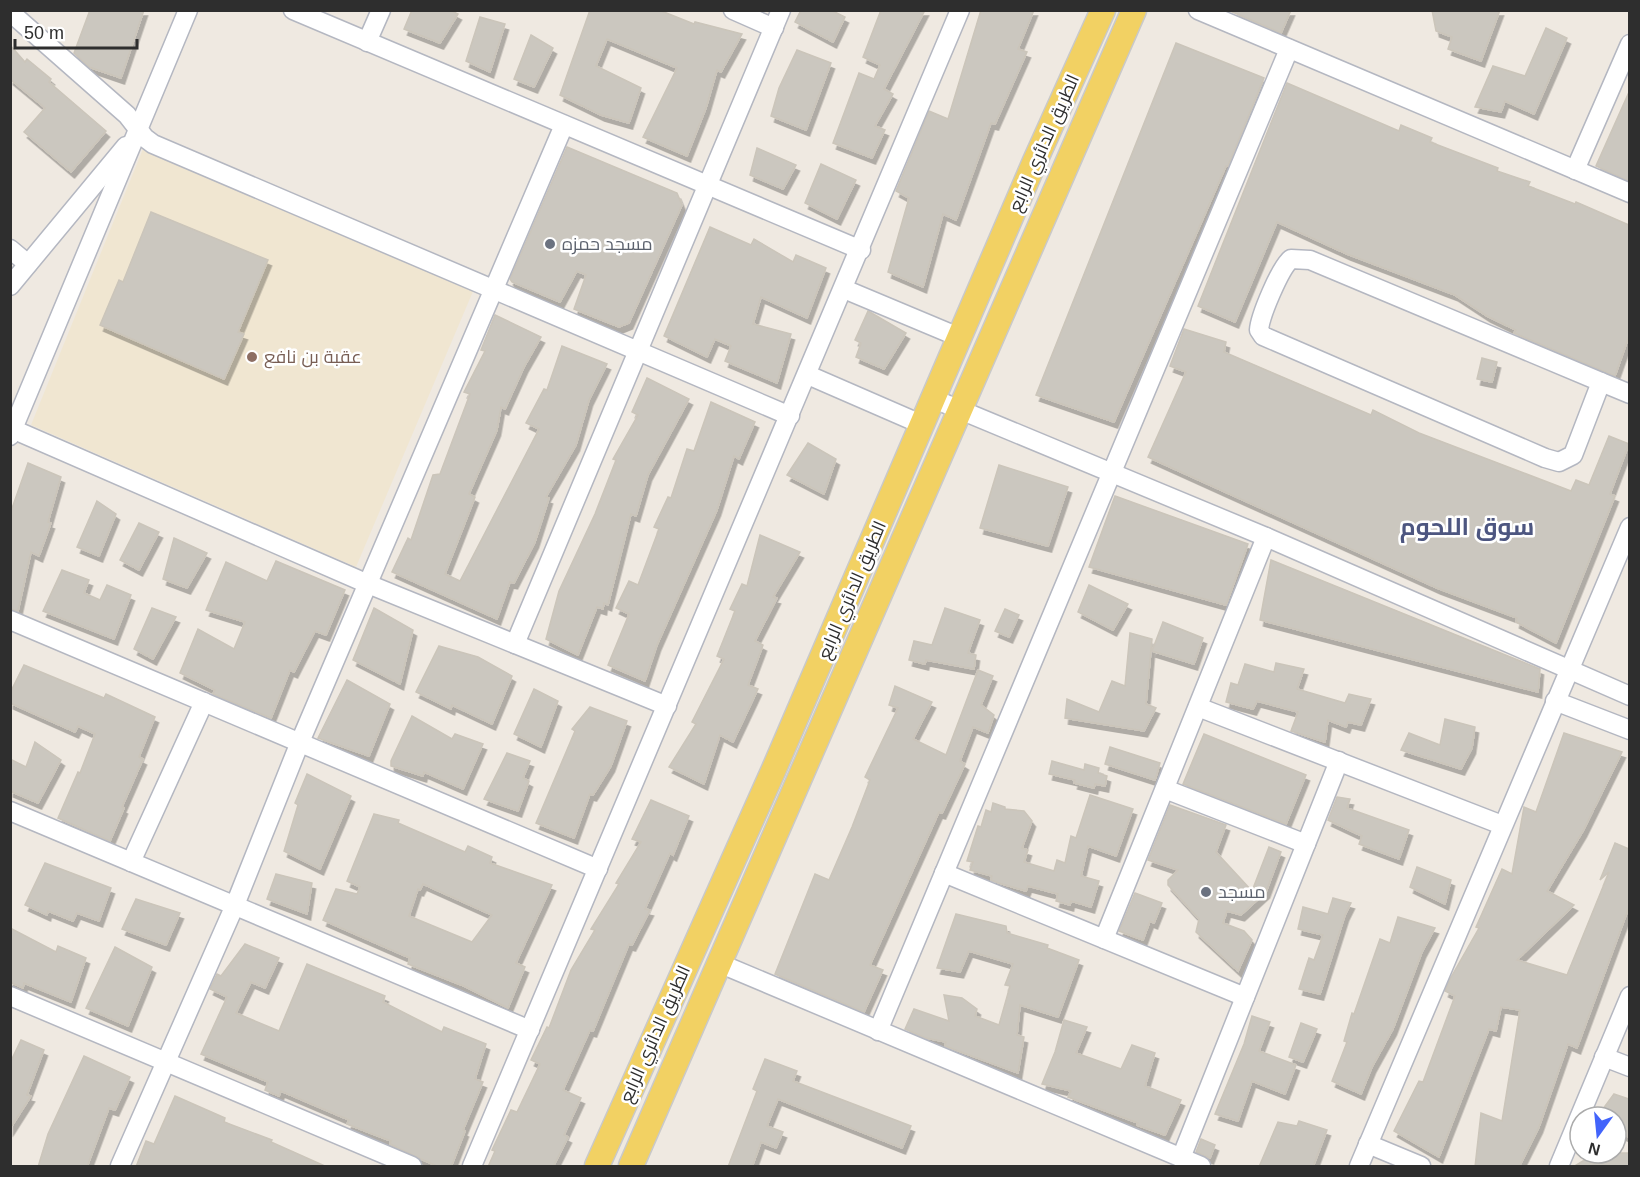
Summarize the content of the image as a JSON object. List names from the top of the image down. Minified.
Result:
{"streets":{"main road":["الطريق الدائري الرابع"]},"districts":["سوق اللحوم"],"places":["مسجد حمزه","عقبة بن نافع","مسجد"],"scale_bar":"50 m","north":"bottom"}
